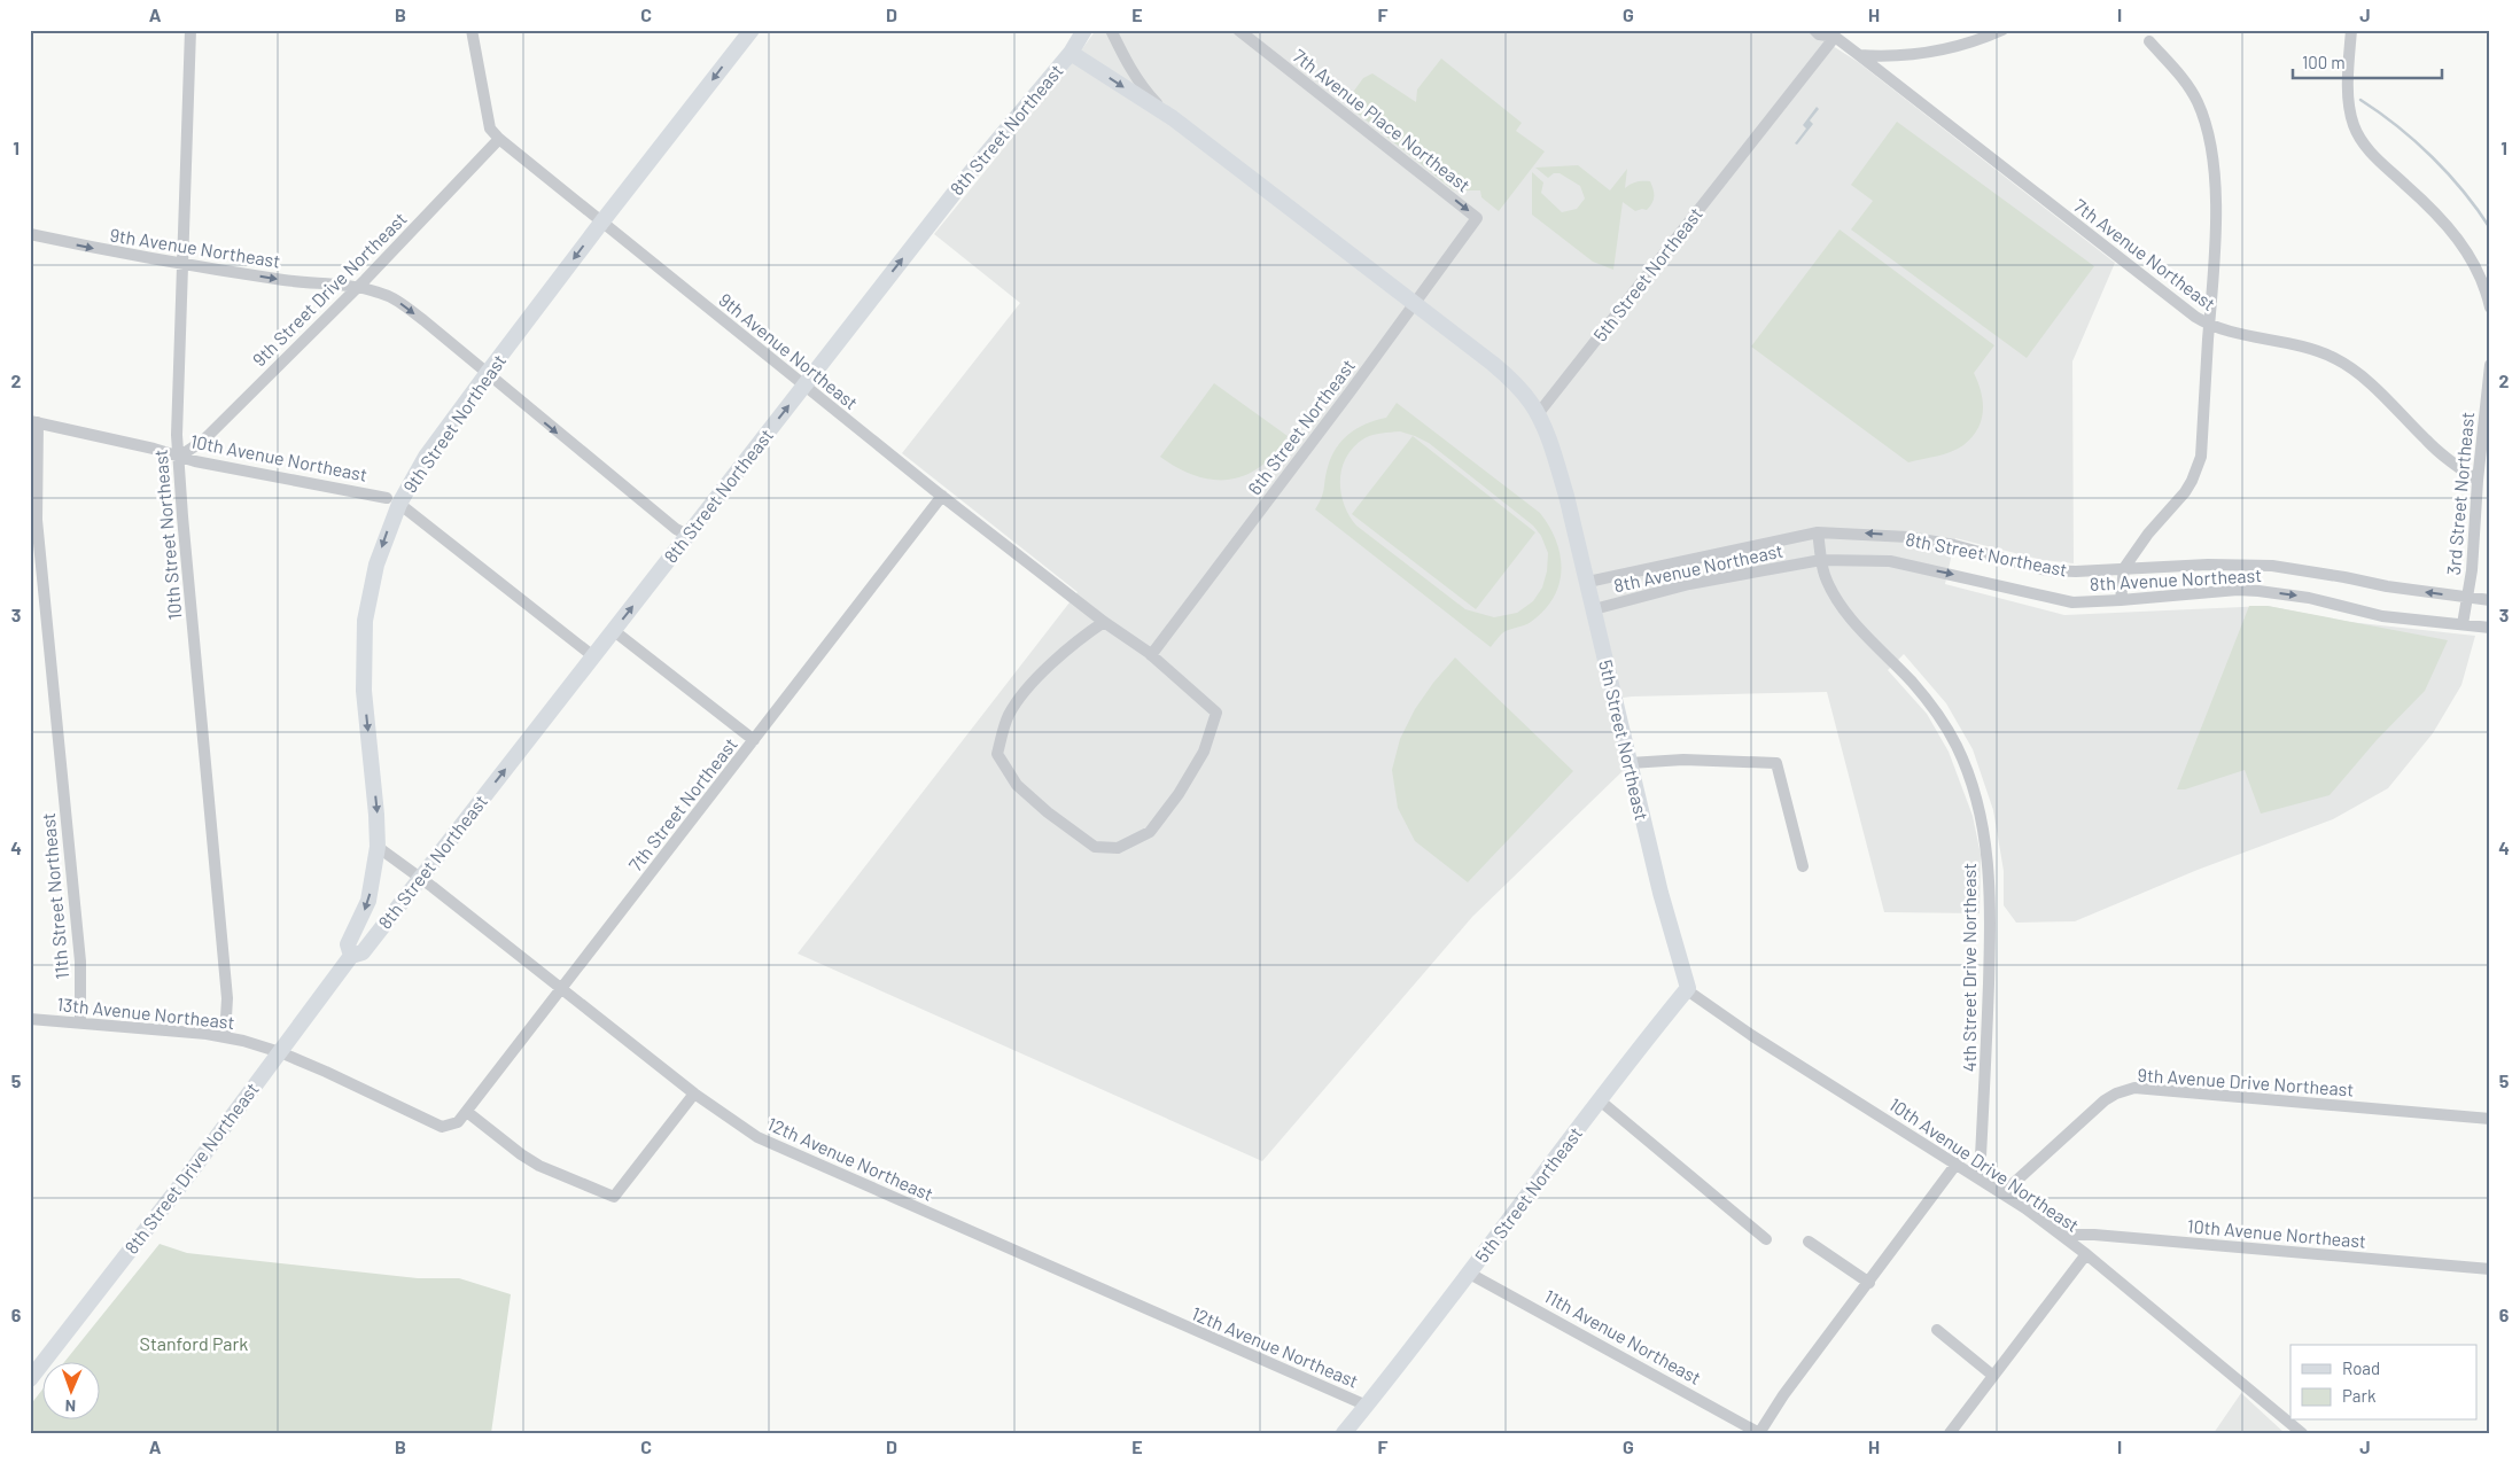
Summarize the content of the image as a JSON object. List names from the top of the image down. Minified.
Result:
{"streets":{"main road":["8th Street Northeast","5th Street Northeast","9th Street Northeast","8th Street Drive Northeast"],"street":["7th Avenue Place Northeast","9th Avenue Northeast","7th Avenue Northeast","9th Street Drive Northeast","6th Street Northeast","10th Avenue Northeast","3rd Street Northeast","10th Street Northeast","8th Avenue Northeast","7th Street Northeast","11th Street Northeast","4th Street Drive Northeast","13th Avenue Northeast","9th Avenue Drive Northeast","12th Avenue Northeast","10th Avenue Drive Northeast","11th Avenue Northeast"]},"crossings":[["7th Avenue Place Northeast","6th Street Northeast"],["8th Street Northeast","9th Avenue Northeast"],["8th Street Northeast","5th Street Northeast"],["8th Street Northeast","9th Street Northeast"],["8th Street Northeast","10th Avenue Northeast"],["8th Street Northeast","3rd Street Northeast"],["8th Street Northeast","4th Street Drive Northeast"],["8th Street Northeast","12th Avenue Northeast"],["8th Street Northeast","8th Street Drive Northeast"],["9th Avenue Northeast","9th Street Drive Northeast"],["9th Avenue Northeast","9th Street Northeast"],["9th Avenue Northeast","6th Street Northeast"],["9th Avenue Northeast","10th Street Northeast"],["9th Avenue Northeast","7th Street Northeast"],["7th Avenue Northeast","5th Street Northeast"],["7th Avenue Northeast","3rd Street Northeast"],["5th Street Northeast","8th Avenue Northeast"],["5th Street Northeast","12th Avenue Northeast"],["5th Street Northeast","10th Avenue Drive Northeast"],["5th Street Northeast","11th Avenue Northeast"],["9th Street Drive Northeast","10th Avenue Northeast"],["9th Street Drive Northeast","10th Street Northeast"],["9th Street Northeast","10th Avenue Northeast"],["9th Street Northeast","12th Avenue Northeast"],["9th Street Northeast","8th Street Drive Northeast"],["10th Avenue Northeast","10th Street Northeast"],["10th Avenue Northeast","11th Street Northeast"],["10th Avenue Northeast","10th Avenue Drive Northeast"],["3rd Street Northeast","8th Avenue Northeast"],["10th Street Northeast","13th Avenue Northeast"],["8th Avenue Northeast","4th Street Drive Northeast"],["7th Street Northeast","13th Avenue Northeast"],["7th Street Northeast","12th Avenue Northeast"],["11th Street Northeast","13th Avenue Northeast"],["4th Street Drive Northeast","10th Avenue Drive Northeast"],["13th Avenue Northeast","8th Street Drive Northeast"],["9th Avenue Drive Northeast","10th Avenue Drive Northeast"]],"one_way":["7th Avenue Place Northeast","9th Street Northeast","8th Avenue Northeast"],"parks":["Stanford Park"],"legend":["Road","Park"],"scale_bar":"100 m","north":"bottom","grid":{"columns":["A","B","C","D","E","F","G","H","I","J"],"rows":["1","2","3","4","5","6"]}}
